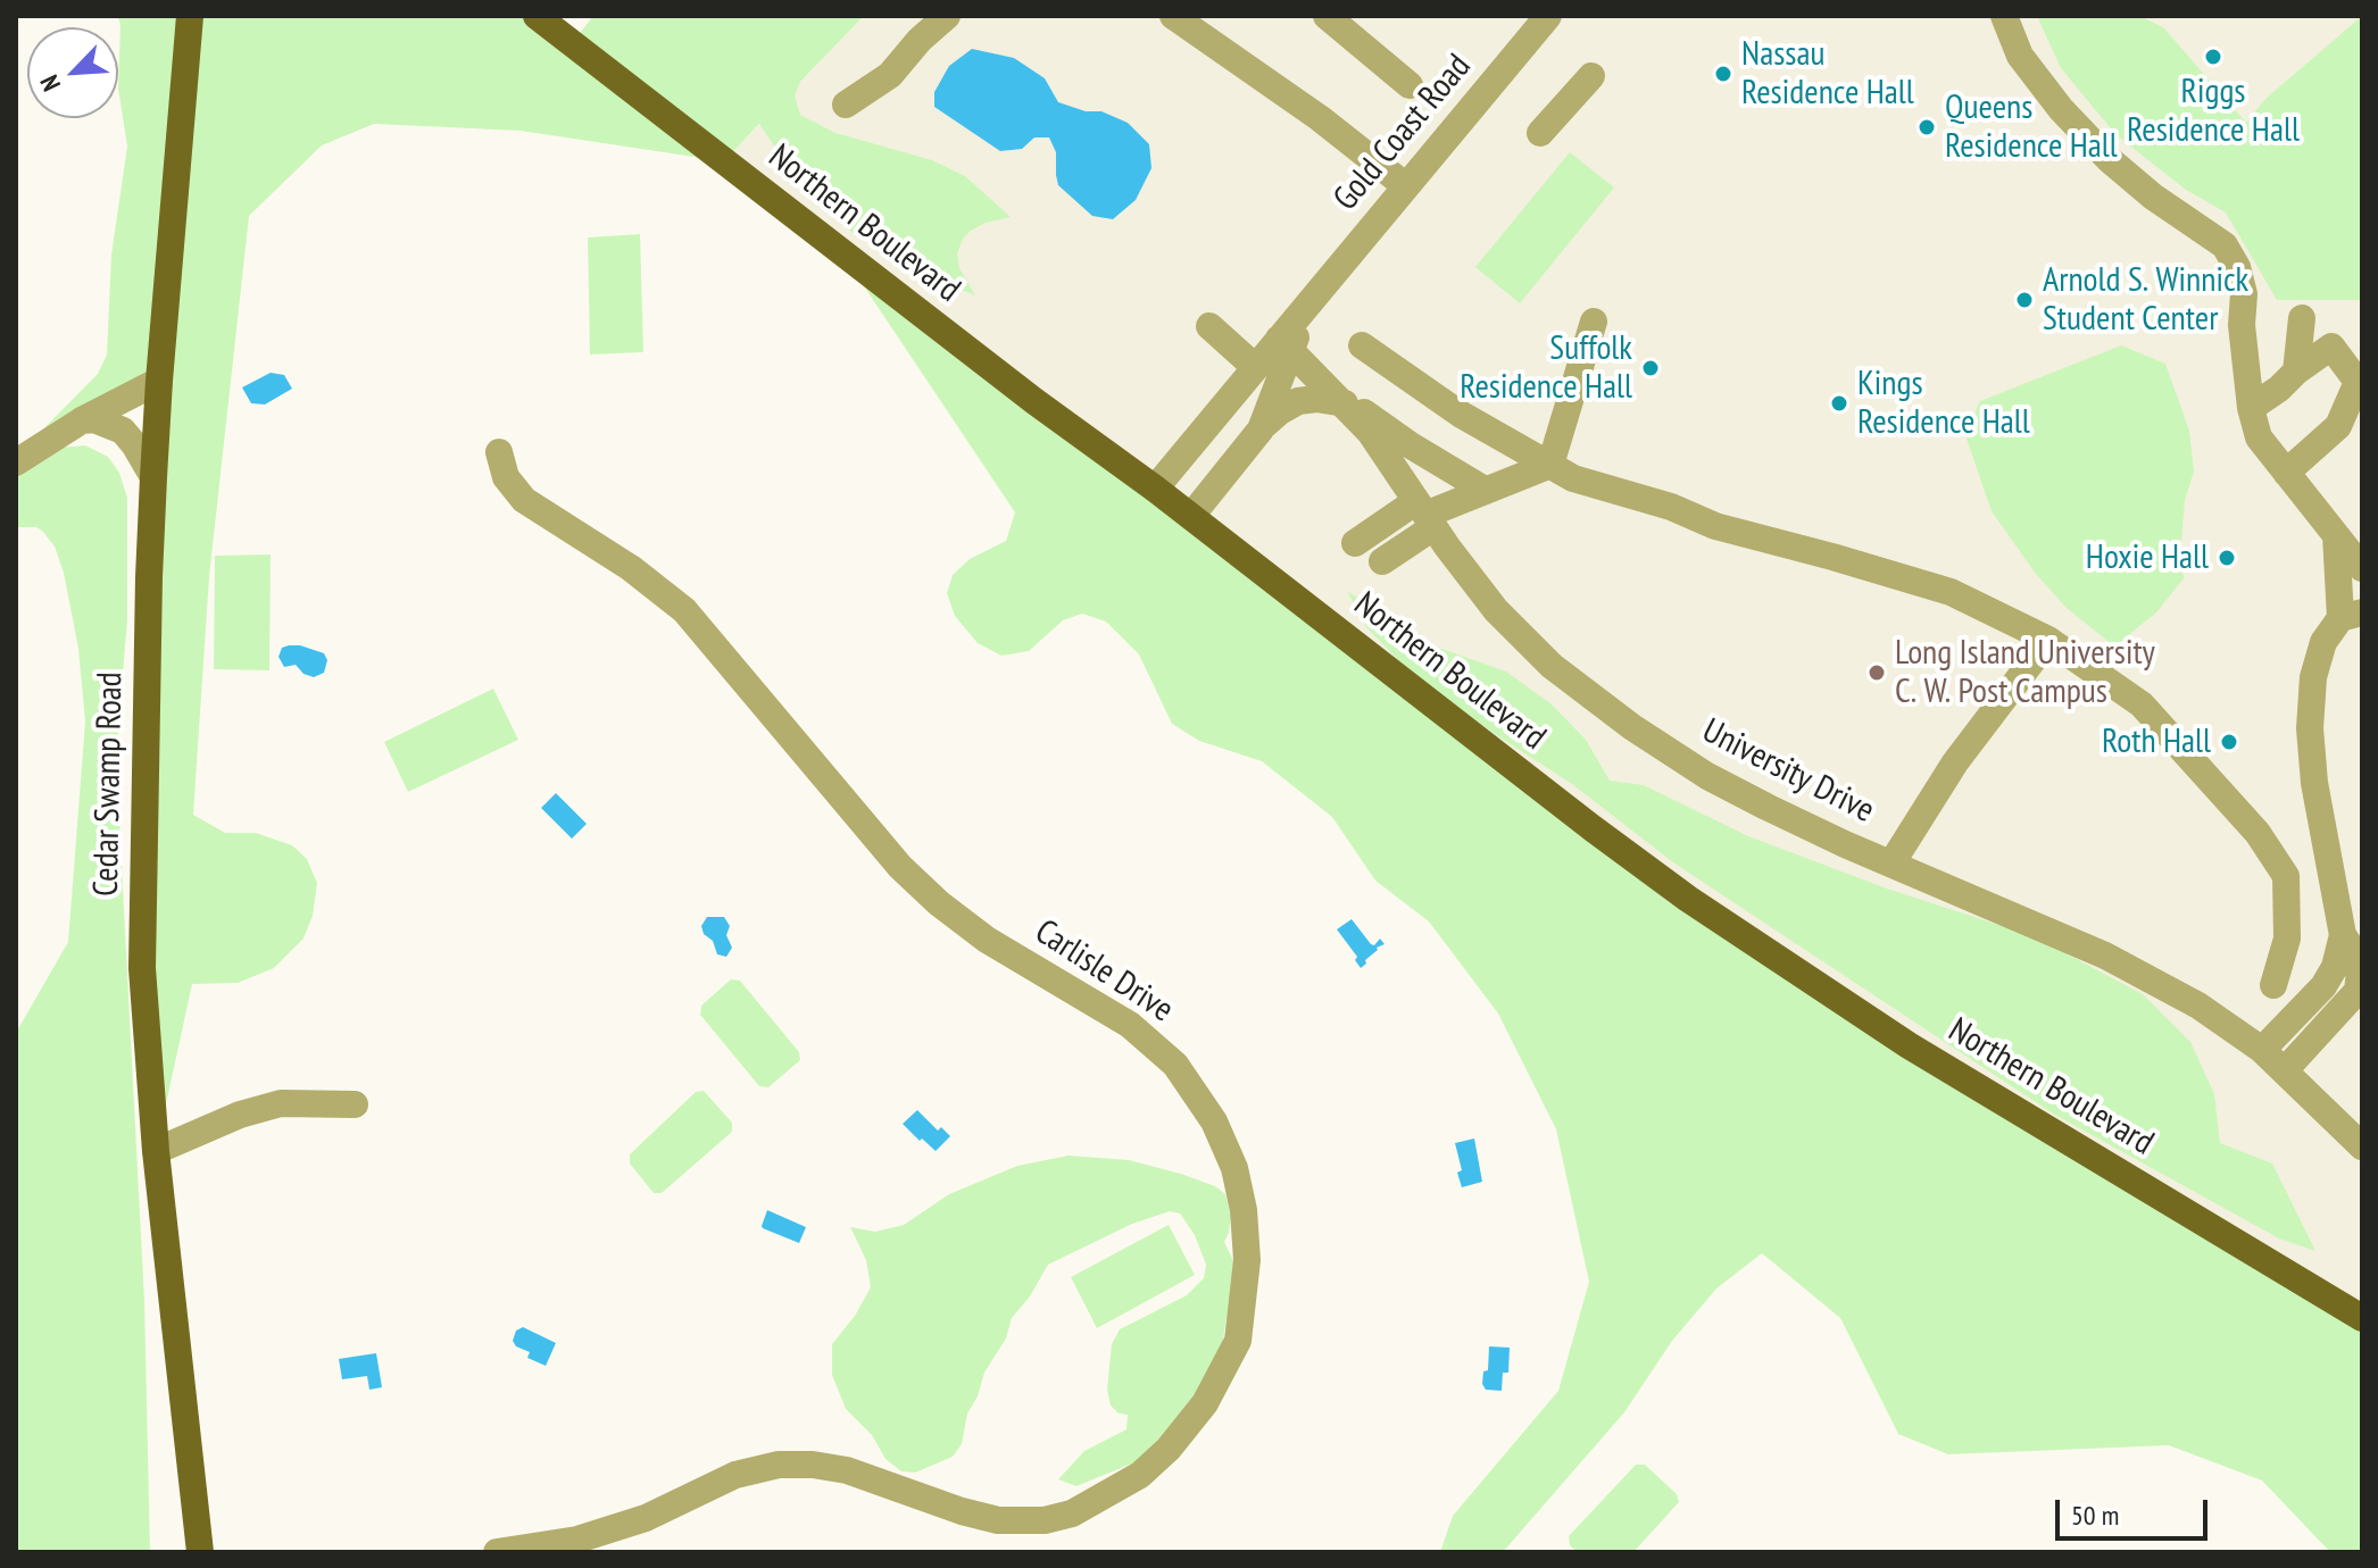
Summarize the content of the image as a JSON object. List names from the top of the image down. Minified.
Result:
{"streets":{"main road":["Northern Boulevard","Cedar Swamp Road"],"street":["Gold Coast Road","University Drive","Carlisle Drive"]},"crossings":[["Gold Coast Road","Northern Boulevard"],["Gold Coast Road","University Drive"]],"places":["Riggs Residence Hall","Nassau Residence Hall","Queens Residence Hall","Arnold S. Winnick Student Center","Suffolk Residence Hall","Kings Residence Hall","Hoxie Hall","Long Island University C. W. Post Campus","Roth Hall"],"scale_bar":"50 m","north":"bottom left"}
